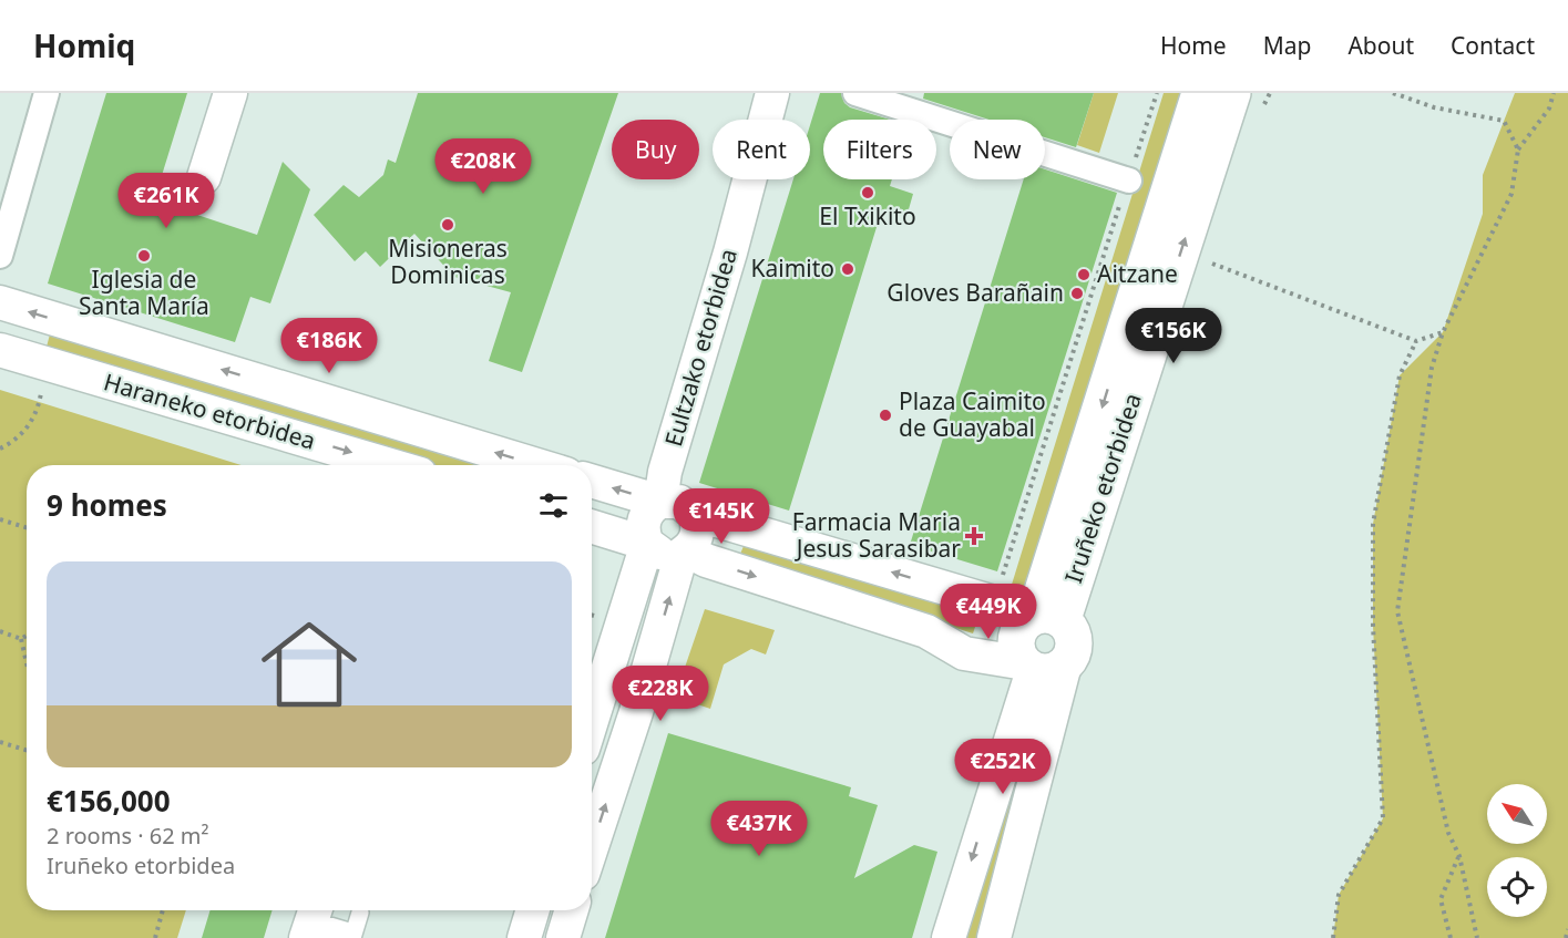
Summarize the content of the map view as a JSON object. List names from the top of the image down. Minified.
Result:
{"streets":{"street":["Eultzako etorbidea","Haraneko etorbidea","Iruñeko etorbidea"]},"places":{"other":["El Txikito","Misioneras Dominicas","Iglesia de Santa María","Kaimito","Aitzane","Gloves Barañain","Plaza Caimito de Guayabal"],"health":["Farmacia Maria Jesus Sarasibar"]},"north":"top left","page":{"header":"Homiq","nav":["Home","Map","About","Contact"],"chip":["Buy","Rent","Filters","New"],"price":["€208K","€261K","€156K","€186K","€145K","€449K","€228K","€252K","€437K"],"heading":"9 homes","list":[{"name":"€156,000","note":"2 rooms · 62 m² · Iruñeko etorbidea"}]}}
